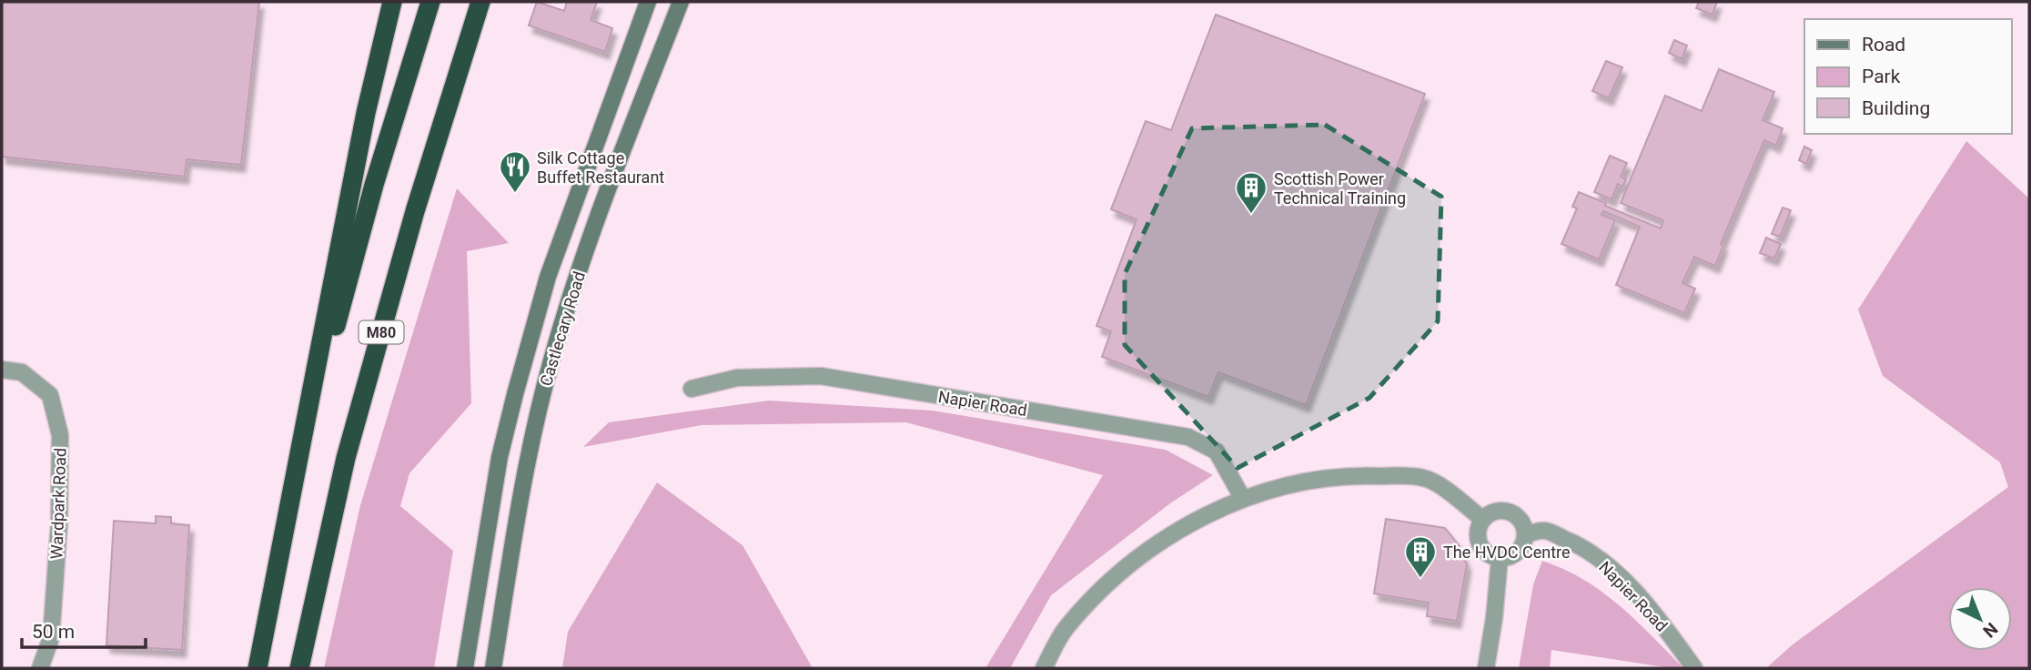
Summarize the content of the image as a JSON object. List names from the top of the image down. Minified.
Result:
{"streets":{"highway":["M80"],"main road":["Castlecary Road"],"street":["Napier Road","Wardpark Road"]},"places":{"restaurant":["Silk Cottage Buffet Restaurant"],"building":["Scottish Power Technical Training","The HVDC Centre"]},"legend":["Road","Park","Building"],"scale_bar":"50 m","north":"bottom right"}
